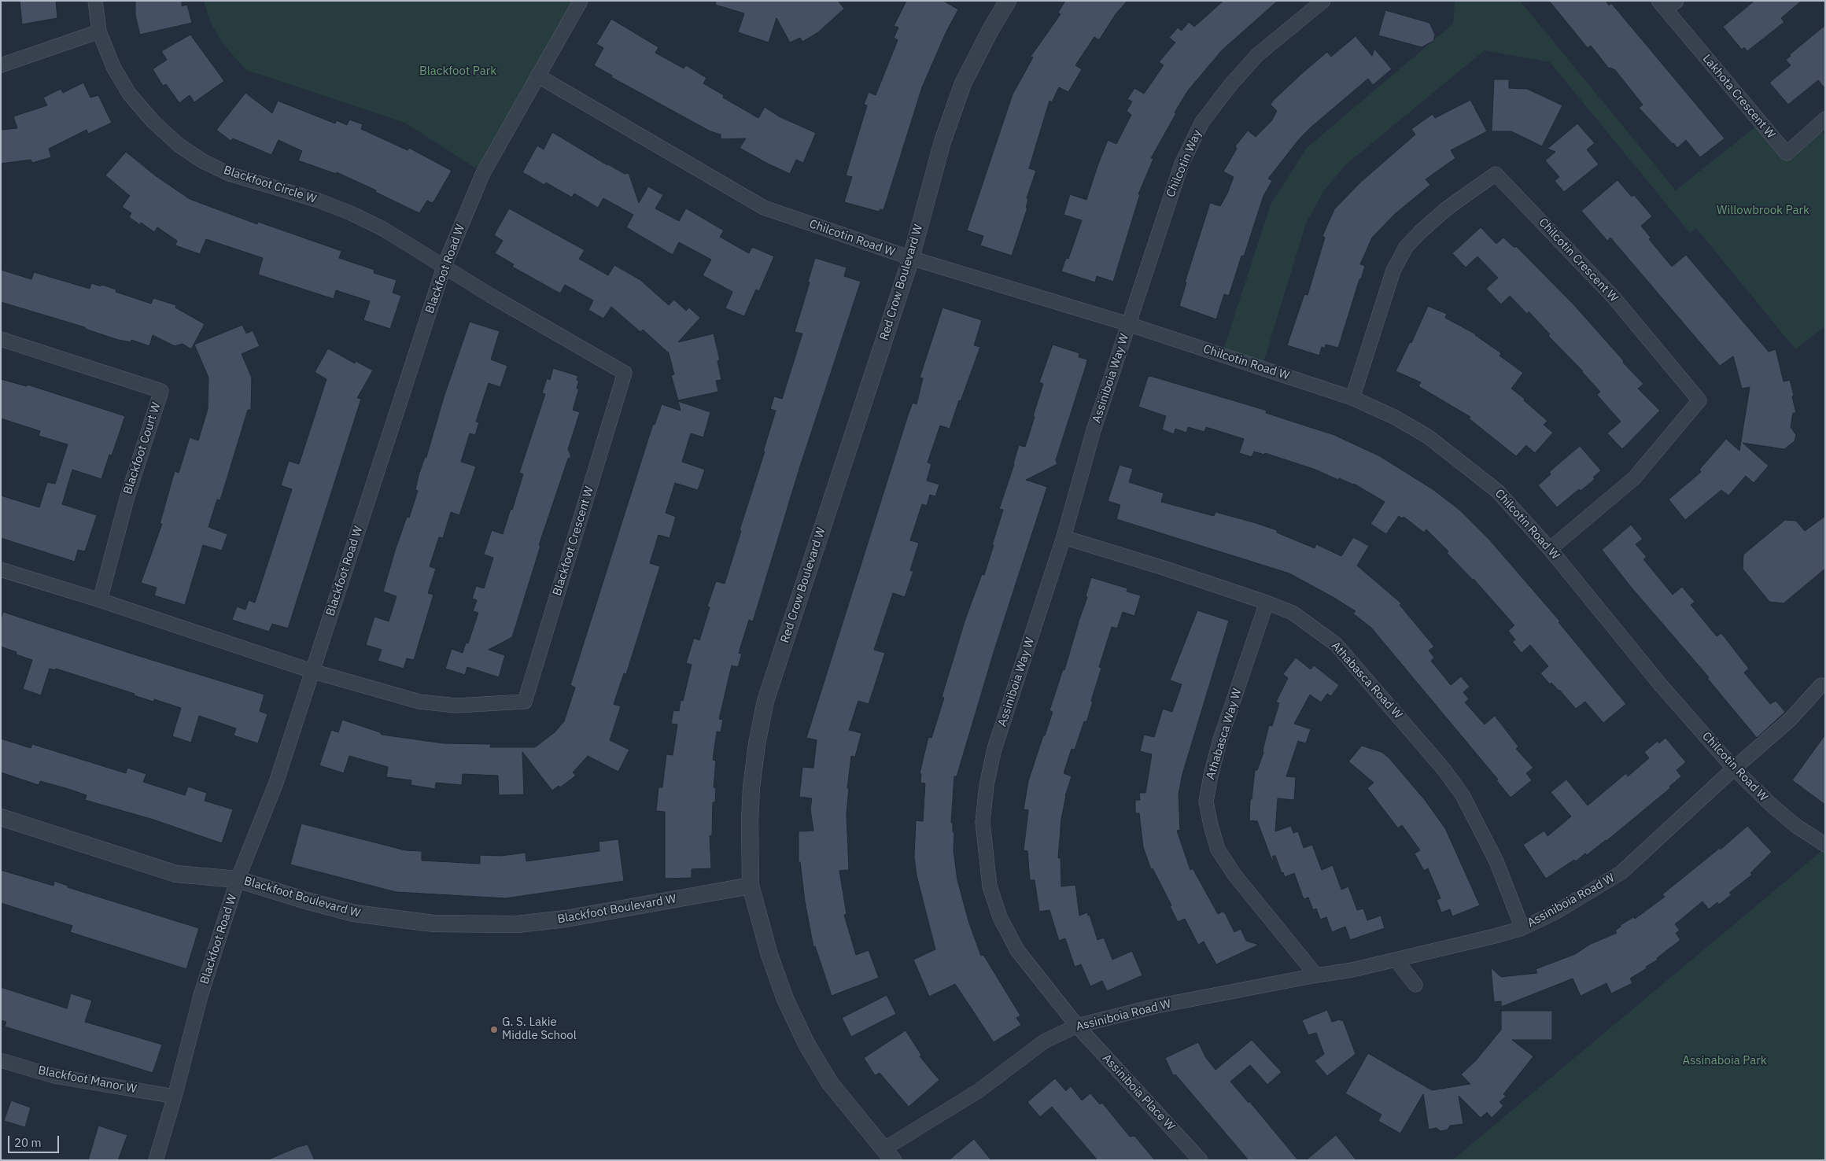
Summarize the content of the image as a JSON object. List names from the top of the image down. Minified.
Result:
{"streets":{"street":["Lakhota Crescent W","Chilcotin Way","Blackfoot Circle W","Chilcotin Road W","Chilcotin Crescent W","Blackfoot Road W","Red Crow Boulevard W","Assiniboia Way W","Blackfoot Court W","Blackfoot Crescent W","Athabasca Road W","Athabasca Way W","Blackfoot Boulevard W","Assiniboia Road W","Blackfoot Manor W","Assiniboia Place W"]},"crossings":[["Chilcotin Way","Chilcotin Road W"],["Chilcotin Way","Assiniboia Way W"],["Blackfoot Circle W","Blackfoot Road W"],["Blackfoot Circle W","Blackfoot Crescent W"],["Chilcotin Road W","Chilcotin Crescent W"],["Chilcotin Road W","Blackfoot Road W"],["Chilcotin Road W","Red Crow Boulevard W"],["Chilcotin Road W","Assiniboia Way W"],["Chilcotin Road W","Assiniboia Road W"],["Blackfoot Road W","Blackfoot Crescent W"],["Blackfoot Road W","Blackfoot Boulevard W"],["Blackfoot Road W","Blackfoot Manor W"],["Red Crow Boulevard W","Blackfoot Boulevard W"],["Red Crow Boulevard W","Assiniboia Road W"],["Assiniboia Way W","Athabasca Road W"],["Assiniboia Way W","Assiniboia Road W"],["Assiniboia Way W","Assiniboia Place W"],["Athabasca Road W","Athabasca Way W"],["Athabasca Road W","Assiniboia Road W"],["Athabasca Way W","Assiniboia Road W"],["Assiniboia Road W","Assiniboia Place W"]],"parks":["Blackfoot Park","Willowbrook Park","Assinaboia Park"],"places":["G. S. Lakie Middle School"],"scale_bar":"20 m"}
